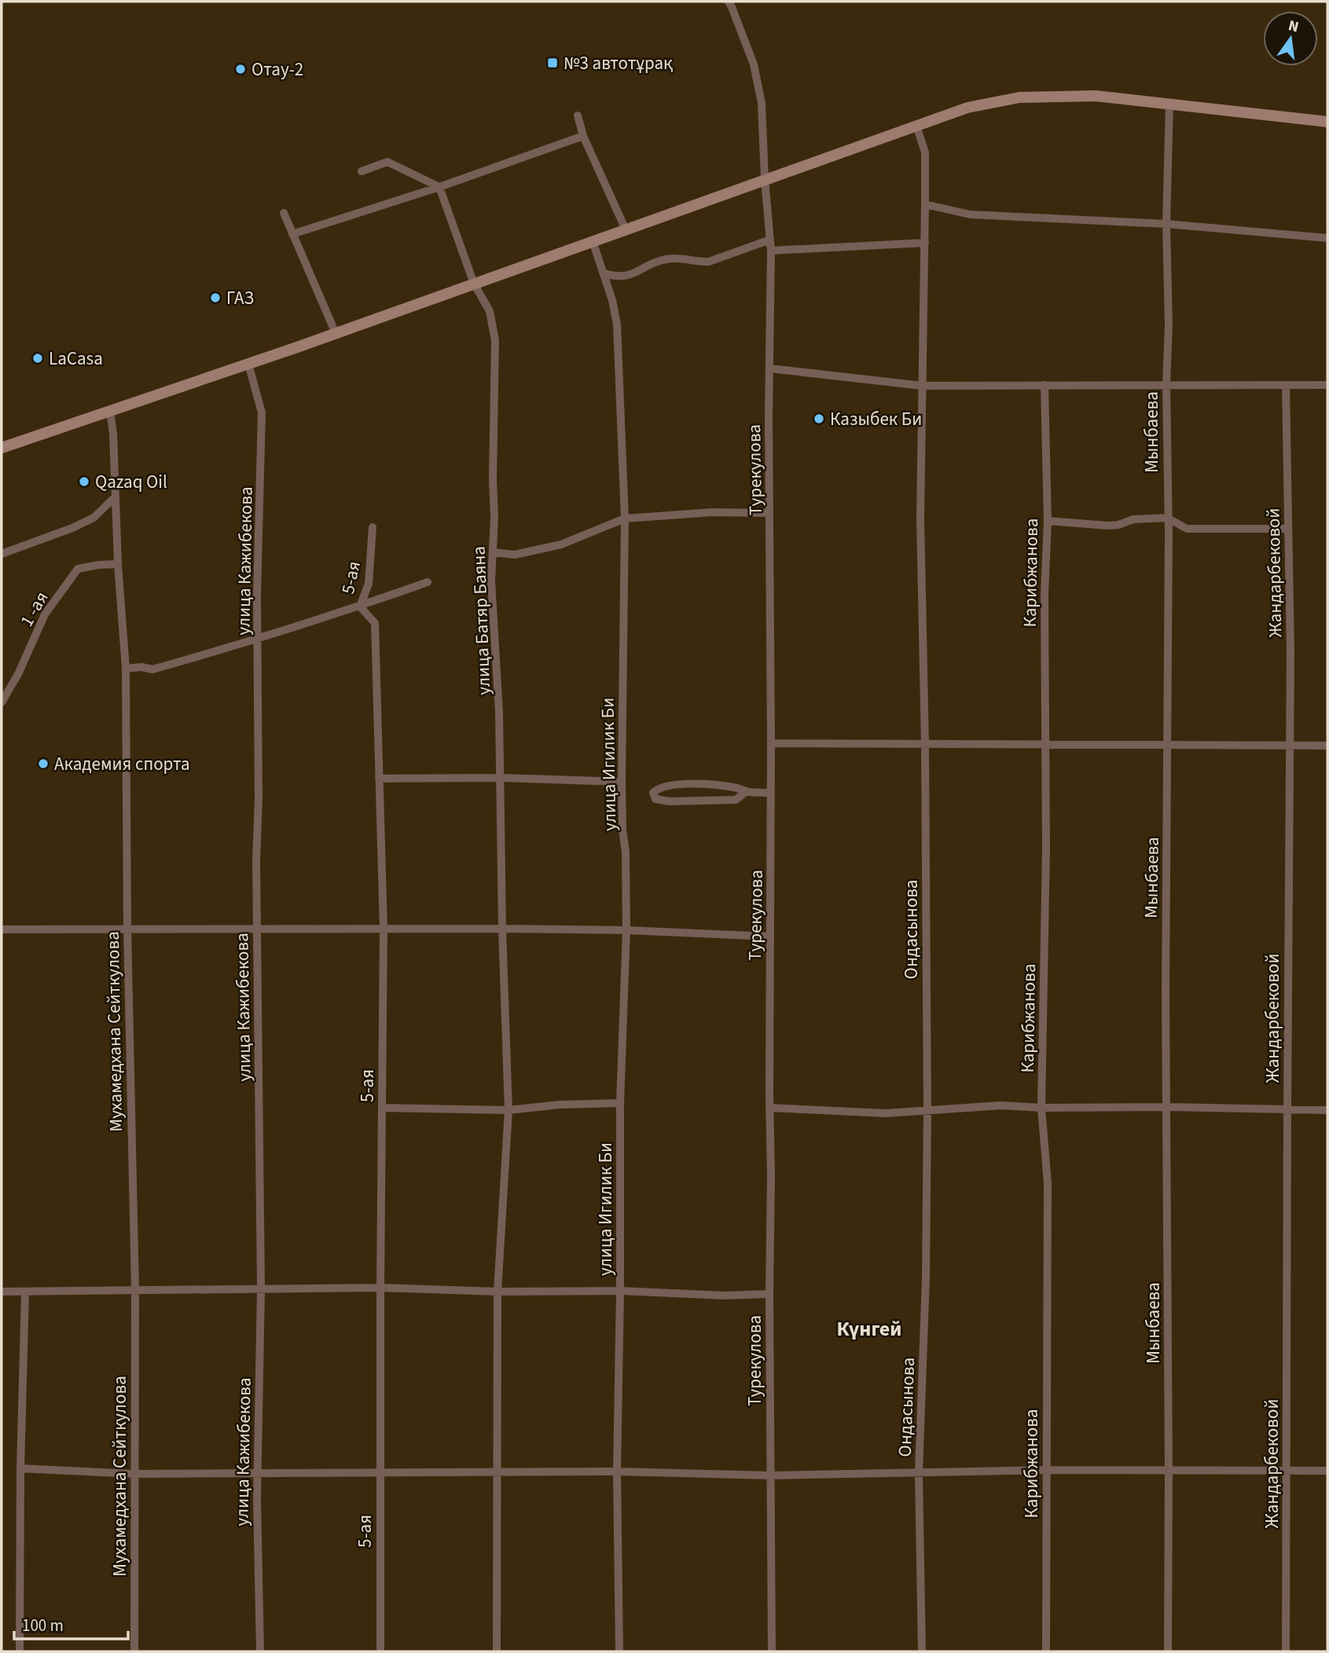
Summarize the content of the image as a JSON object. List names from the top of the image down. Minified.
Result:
{"streets":{"street":["Мынбаева","Турекулова","улица Кажибекова","Карибжанова","Жандарбековой","5-ая","1 -ая","улица Батяр Баяна","улица Игилик Би","Ондасынова","Мухамедхана Сейткулова"]},"crossings":[["1 -ая","Мухамедхана Сейткулова"]],"districts":["Күнгей"],"places":{"transit":["№3 автотұрақ"],"other":["Отау-2","ГАЗ","LaCasa","Казыбек Би","Qazaq Oil","Академия спорта"]},"scale_bar":"100 m","north":"top"}
